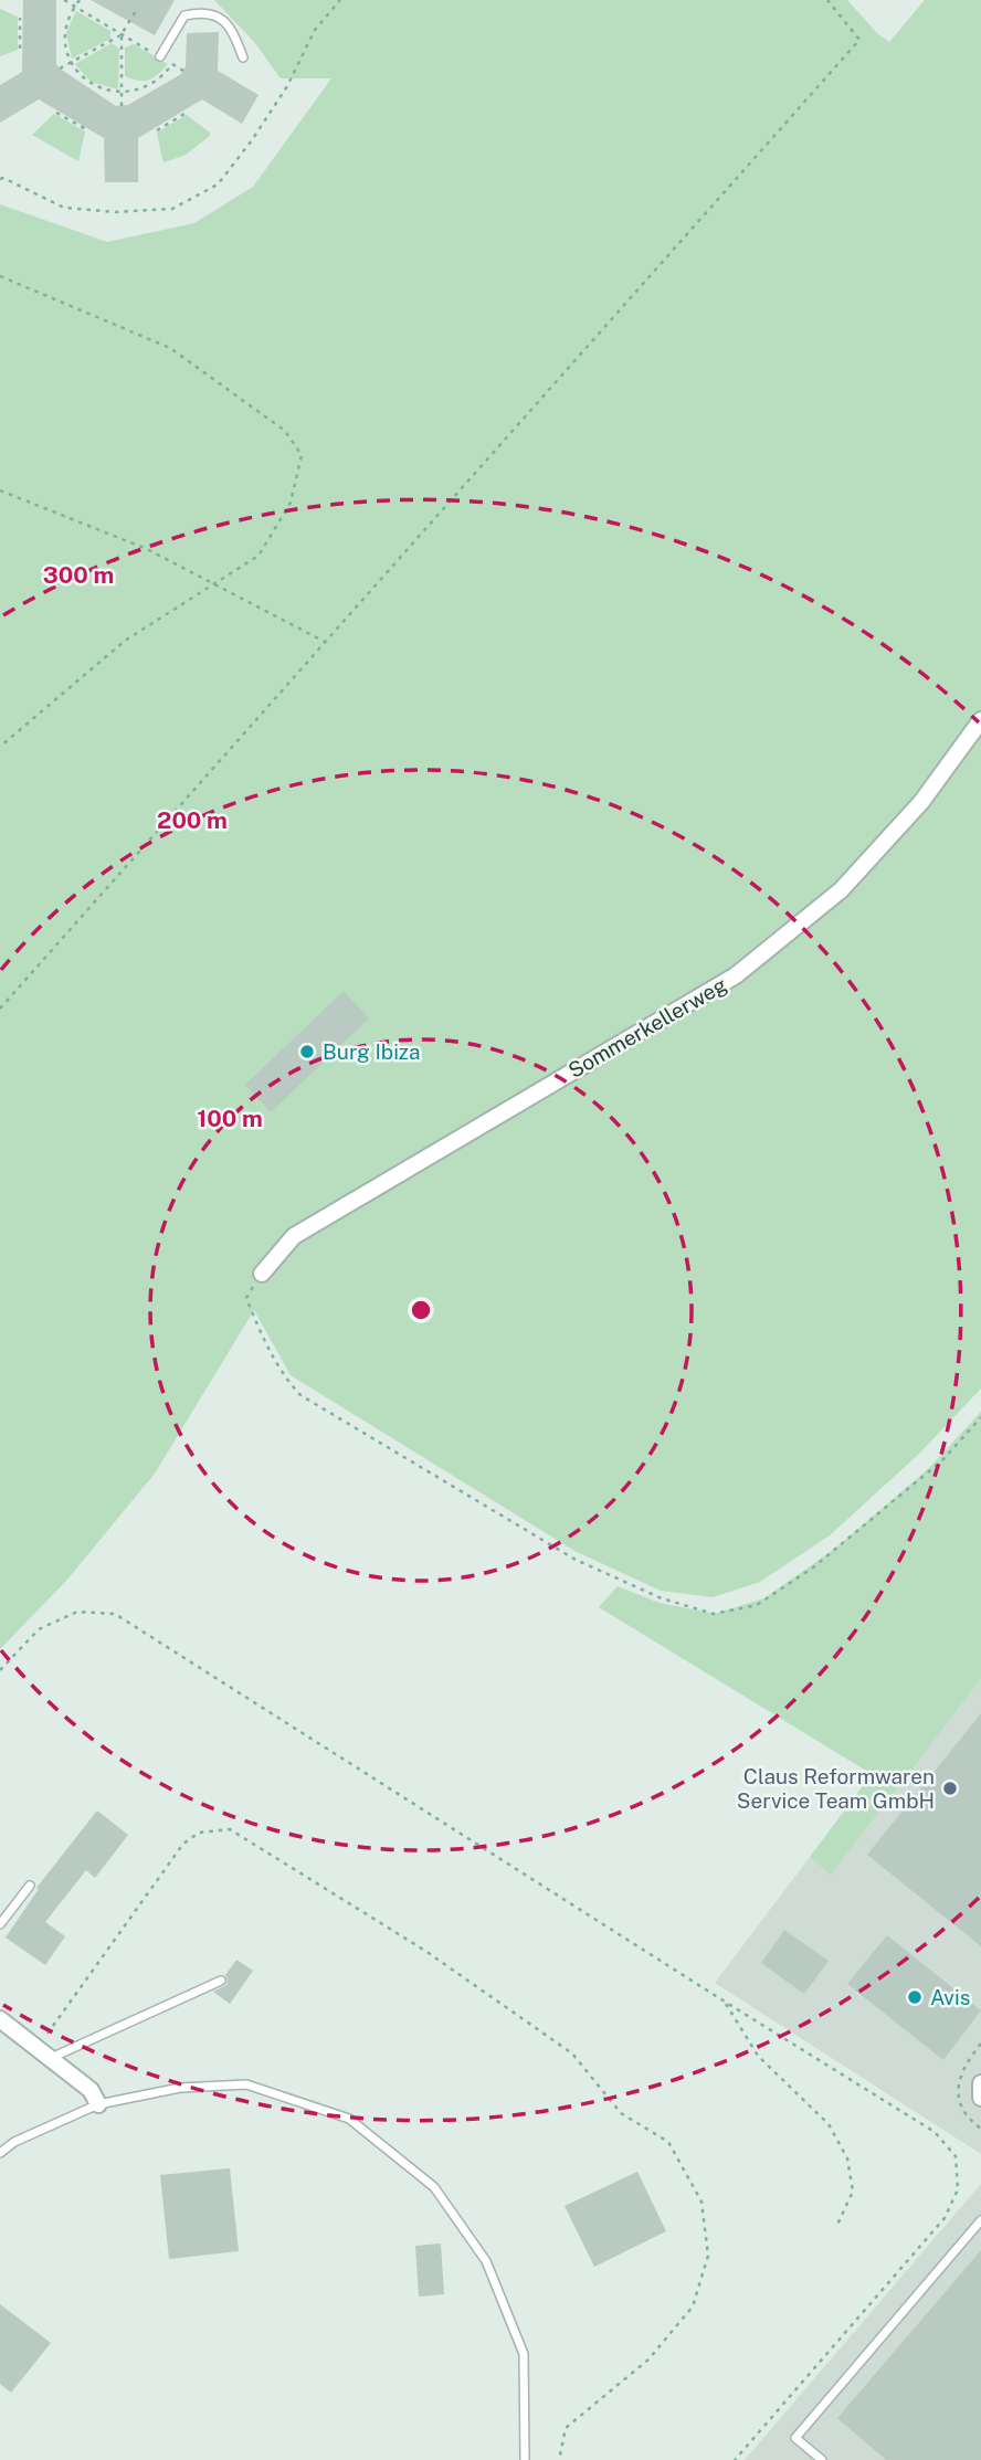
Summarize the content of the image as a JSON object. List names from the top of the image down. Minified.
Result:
{"streets":{"street":["Sommerkellerweg"]},"places":["Burg Ibiza","Claus Reformwaren Service Team GmbH","Avis"],"rings":["300 m","200 m","100 m"]}
